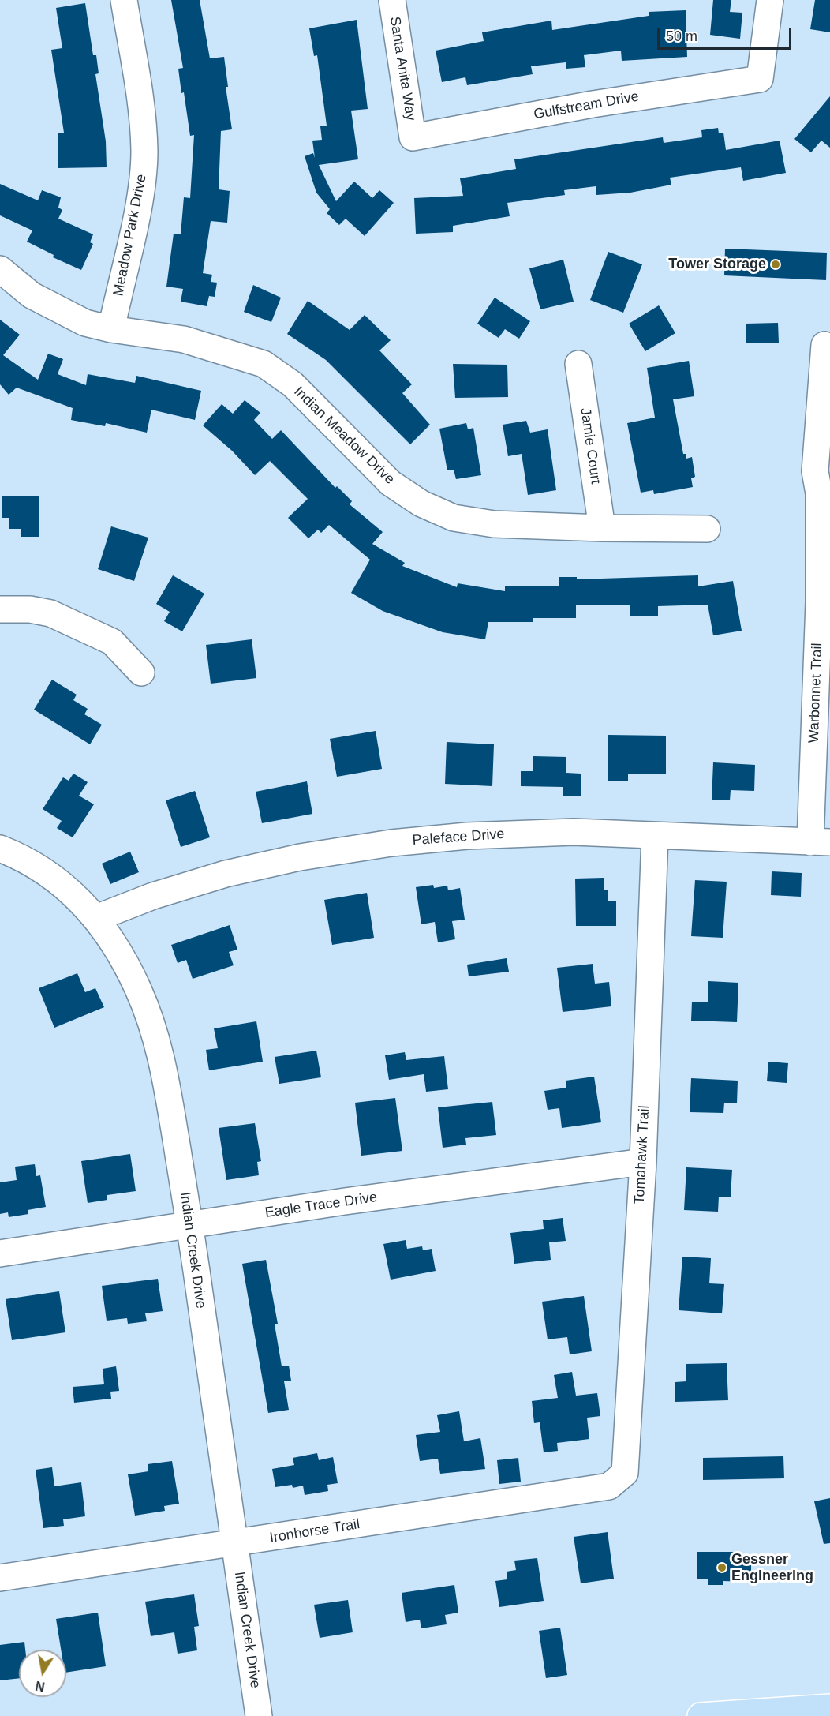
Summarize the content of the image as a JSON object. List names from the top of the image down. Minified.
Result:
{"streets":{"street":["Santa Anita Way","Gulfstream Drive","Meadow Park Drive","Indian Meadow Drive","Jamie Court","Warbonnet Trail","Paleface Drive","Tomahawk Trail","Eagle Trace Drive","Indian Creek Drive","Ironhorse Trail"]},"crossings":[["Santa Anita Way","Gulfstream Drive"],["Meadow Park Drive","Indian Meadow Drive"],["Indian Meadow Drive","Jamie Court"],["Warbonnet Trail","Paleface Drive"],["Paleface Drive","Tomahawk Trail"],["Paleface Drive","Indian Creek Drive"],["Tomahawk Trail","Eagle Trace Drive"],["Tomahawk Trail","Ironhorse Trail"],["Eagle Trace Drive","Indian Creek Drive"],["Indian Creek Drive","Ironhorse Trail"]],"places":["Tower Storage","Gessner Engineering"],"scale_bar":"50 m","north":"bottom"}
